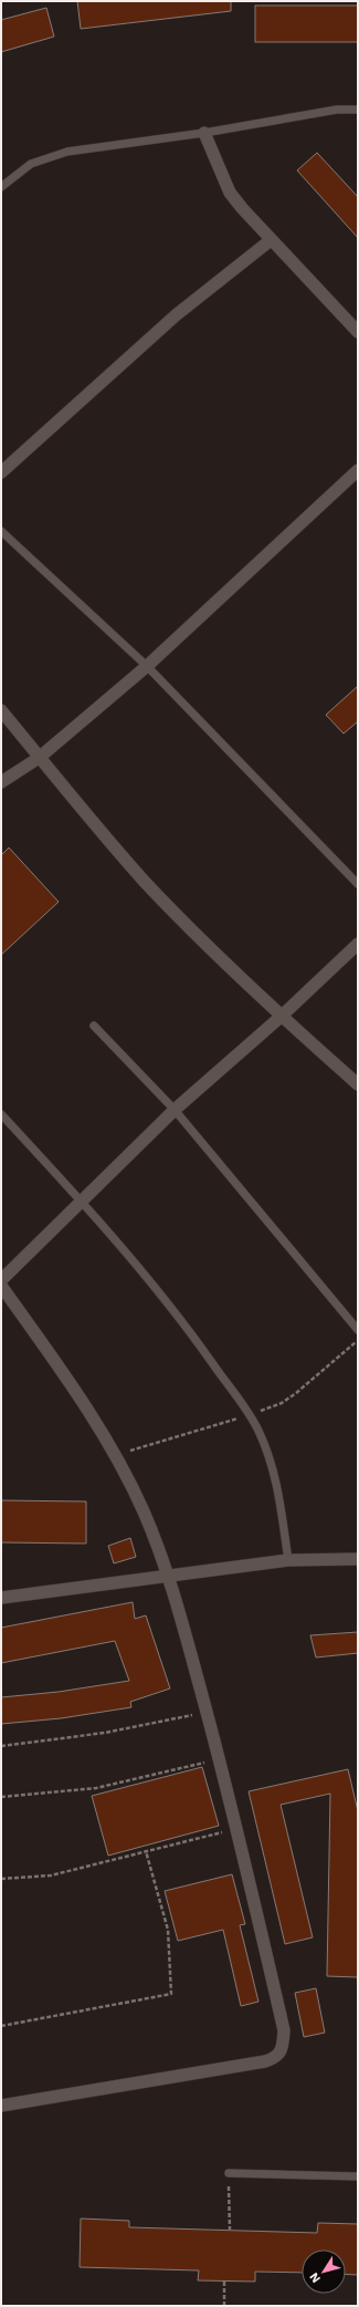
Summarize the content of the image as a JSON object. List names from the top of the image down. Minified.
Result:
{"north":"bottom left"}
